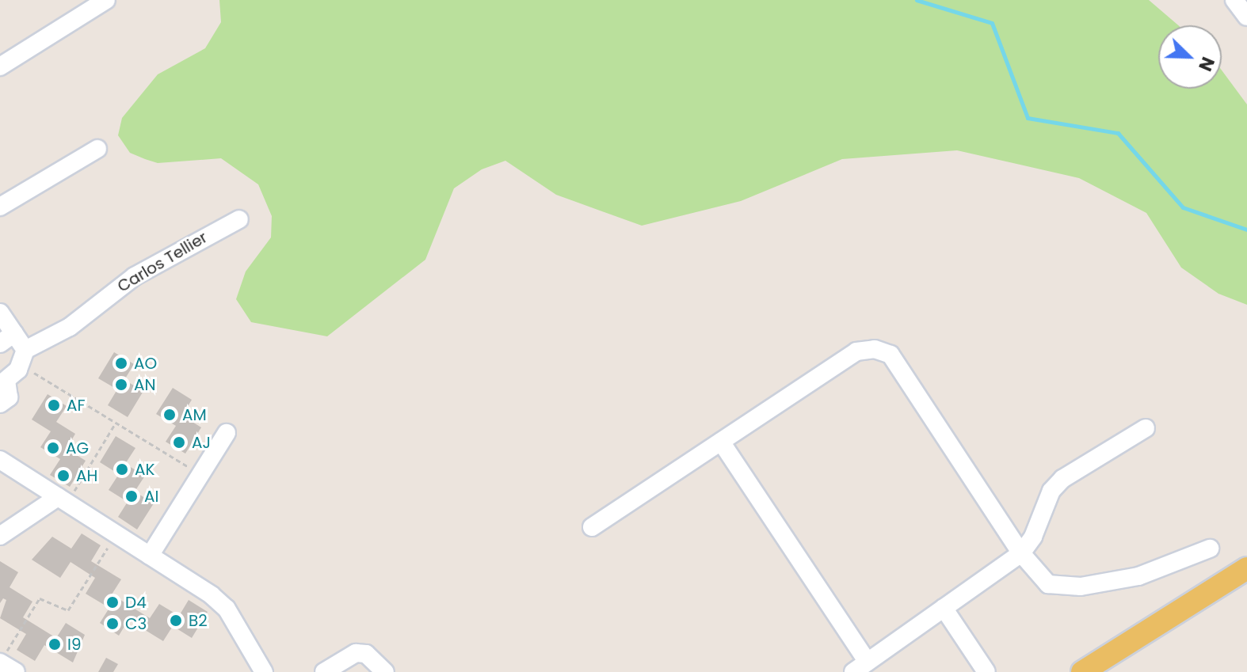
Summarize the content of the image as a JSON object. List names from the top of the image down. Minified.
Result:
{"streets":{"street":["Carlos Tellier"]},"places":["AO","AN","AF","AM","AJ","AG","AK","AH","AI","D4","B2","C3","I9"],"north":"bottom right"}
